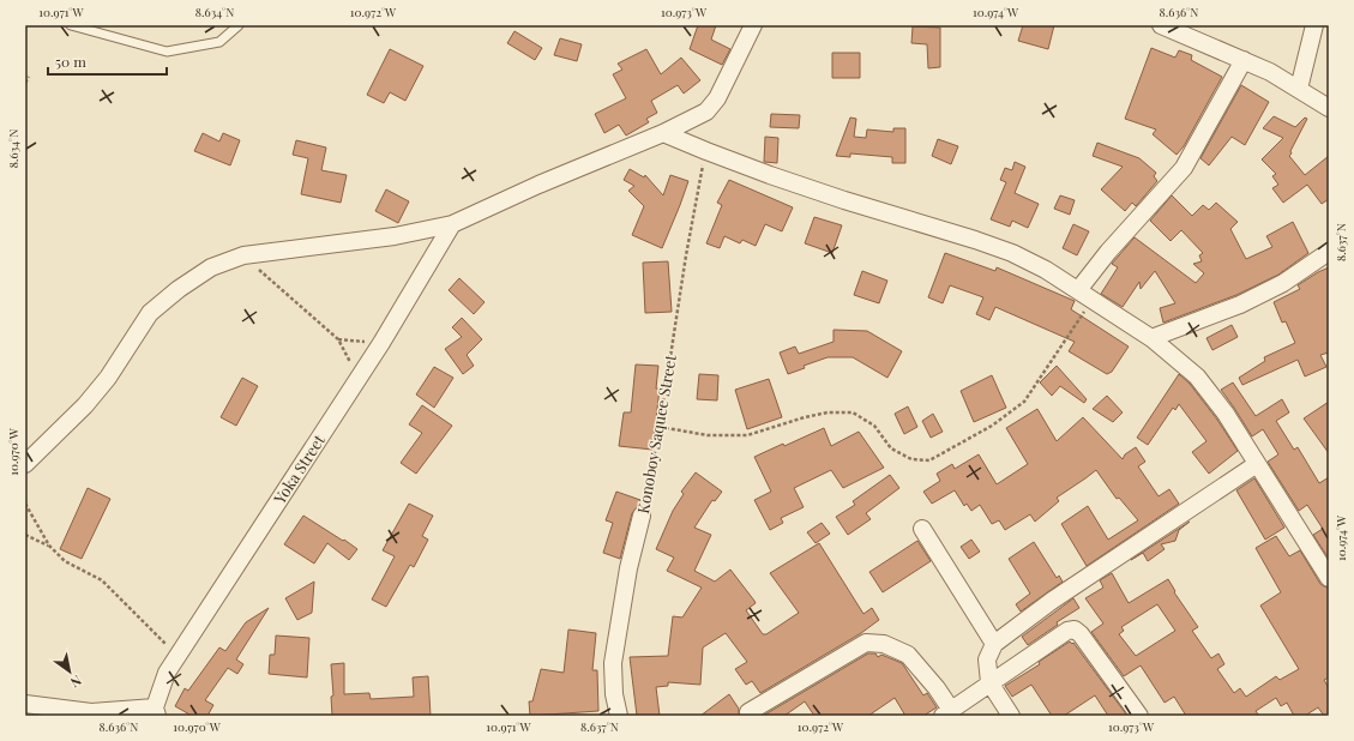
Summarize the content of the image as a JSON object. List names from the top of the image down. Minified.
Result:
{"streets":{"street":["Konoboy Saquee Street","Yoka Street"]},"scale_bar":"50 m","north":"bottom right","coordinates":["10.971°W","8.634°N","10.972°W","10.973°W","10.974°W","8.636°N","8.637°N","10.970°W"]}
